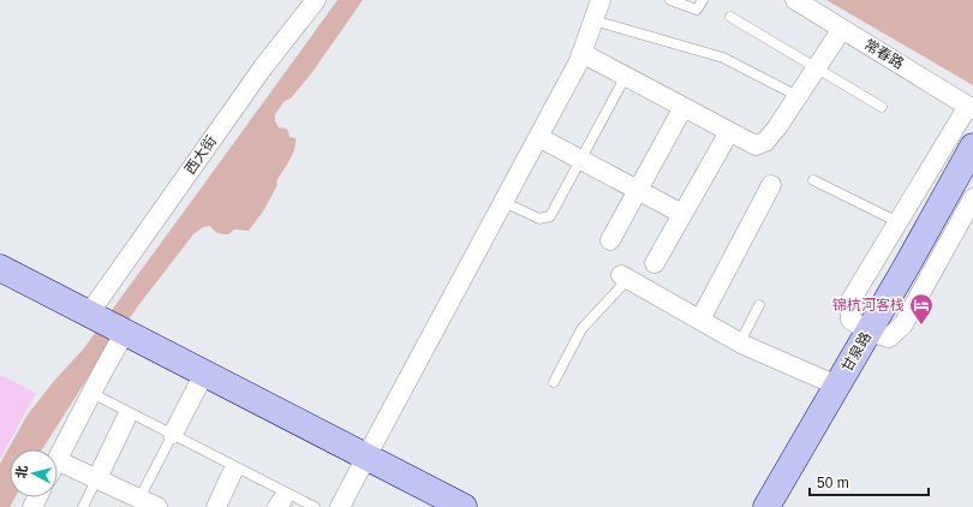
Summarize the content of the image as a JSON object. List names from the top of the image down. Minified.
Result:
{"streets":{"street":["常春路","西大街","甘泉路"]},"places":{"hotel":["锦杭河客栈"]},"scale_bar":"50 m","north":"left"}
